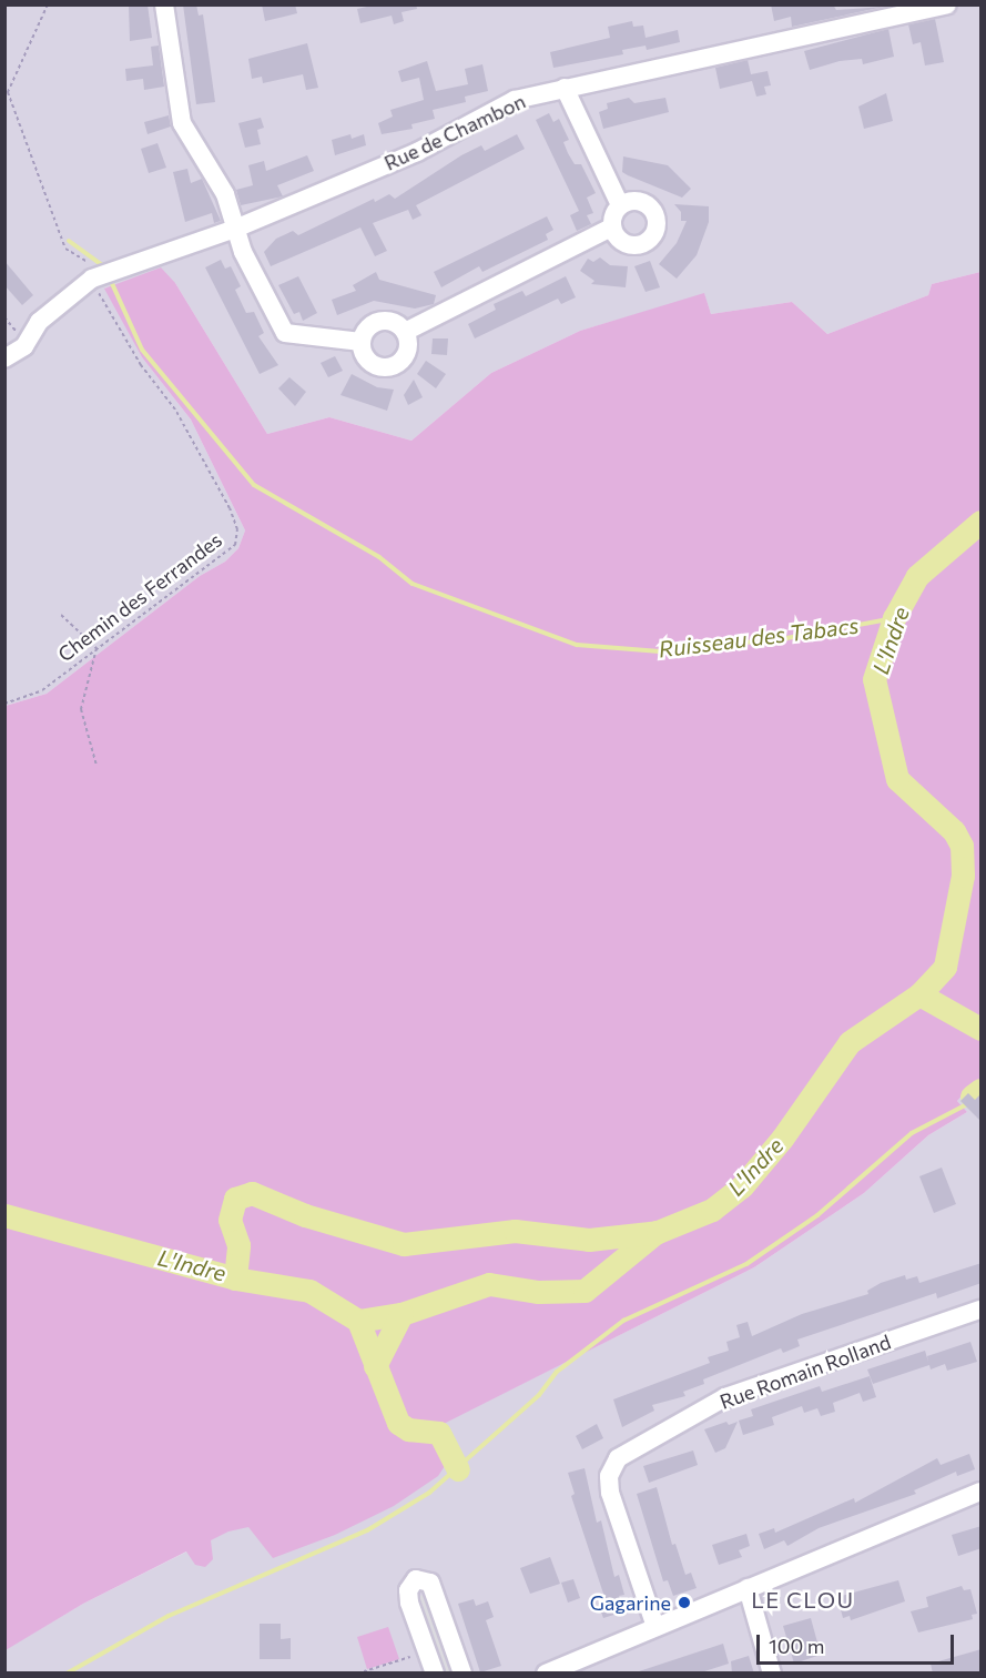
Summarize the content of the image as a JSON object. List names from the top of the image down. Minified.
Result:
{"streets":{"street":["Rue de Chambon","Rue Romain Rolland"],"path":["Chemin des Ferrandes"]},"crossings":[["Rue de Chambon","Chemin des Ferrandes"]],"districts":["LE CLOU"],"water":["Ruisseau des Tabacs","L'Indre"],"places":["Gagarine"],"scale_bar":"100 m"}
